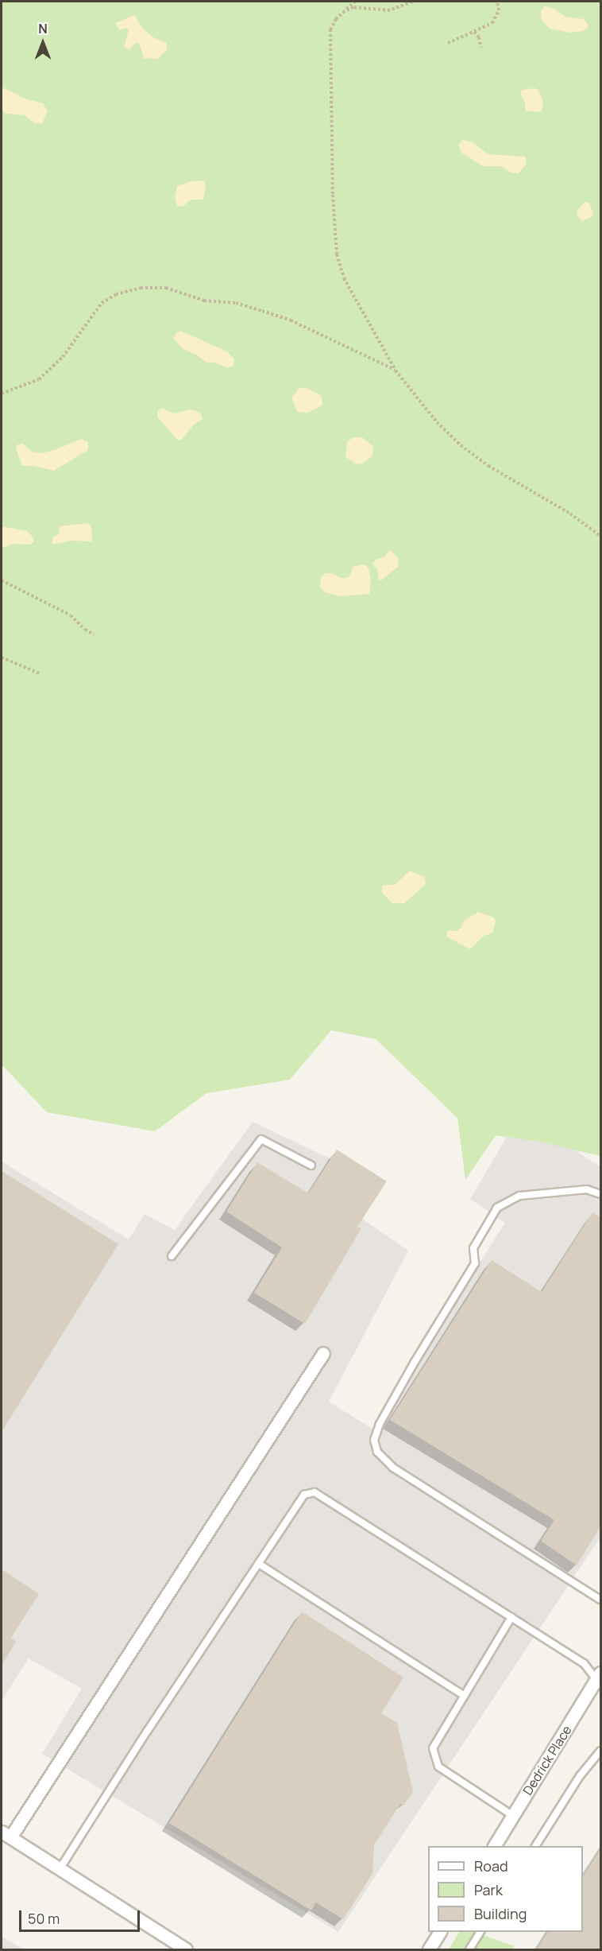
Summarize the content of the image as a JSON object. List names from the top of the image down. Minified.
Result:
{"streets":{"street":["Dedrick Place"]},"legend":["Road","Park","Building"],"scale_bar":"50 m","north":"top"}
